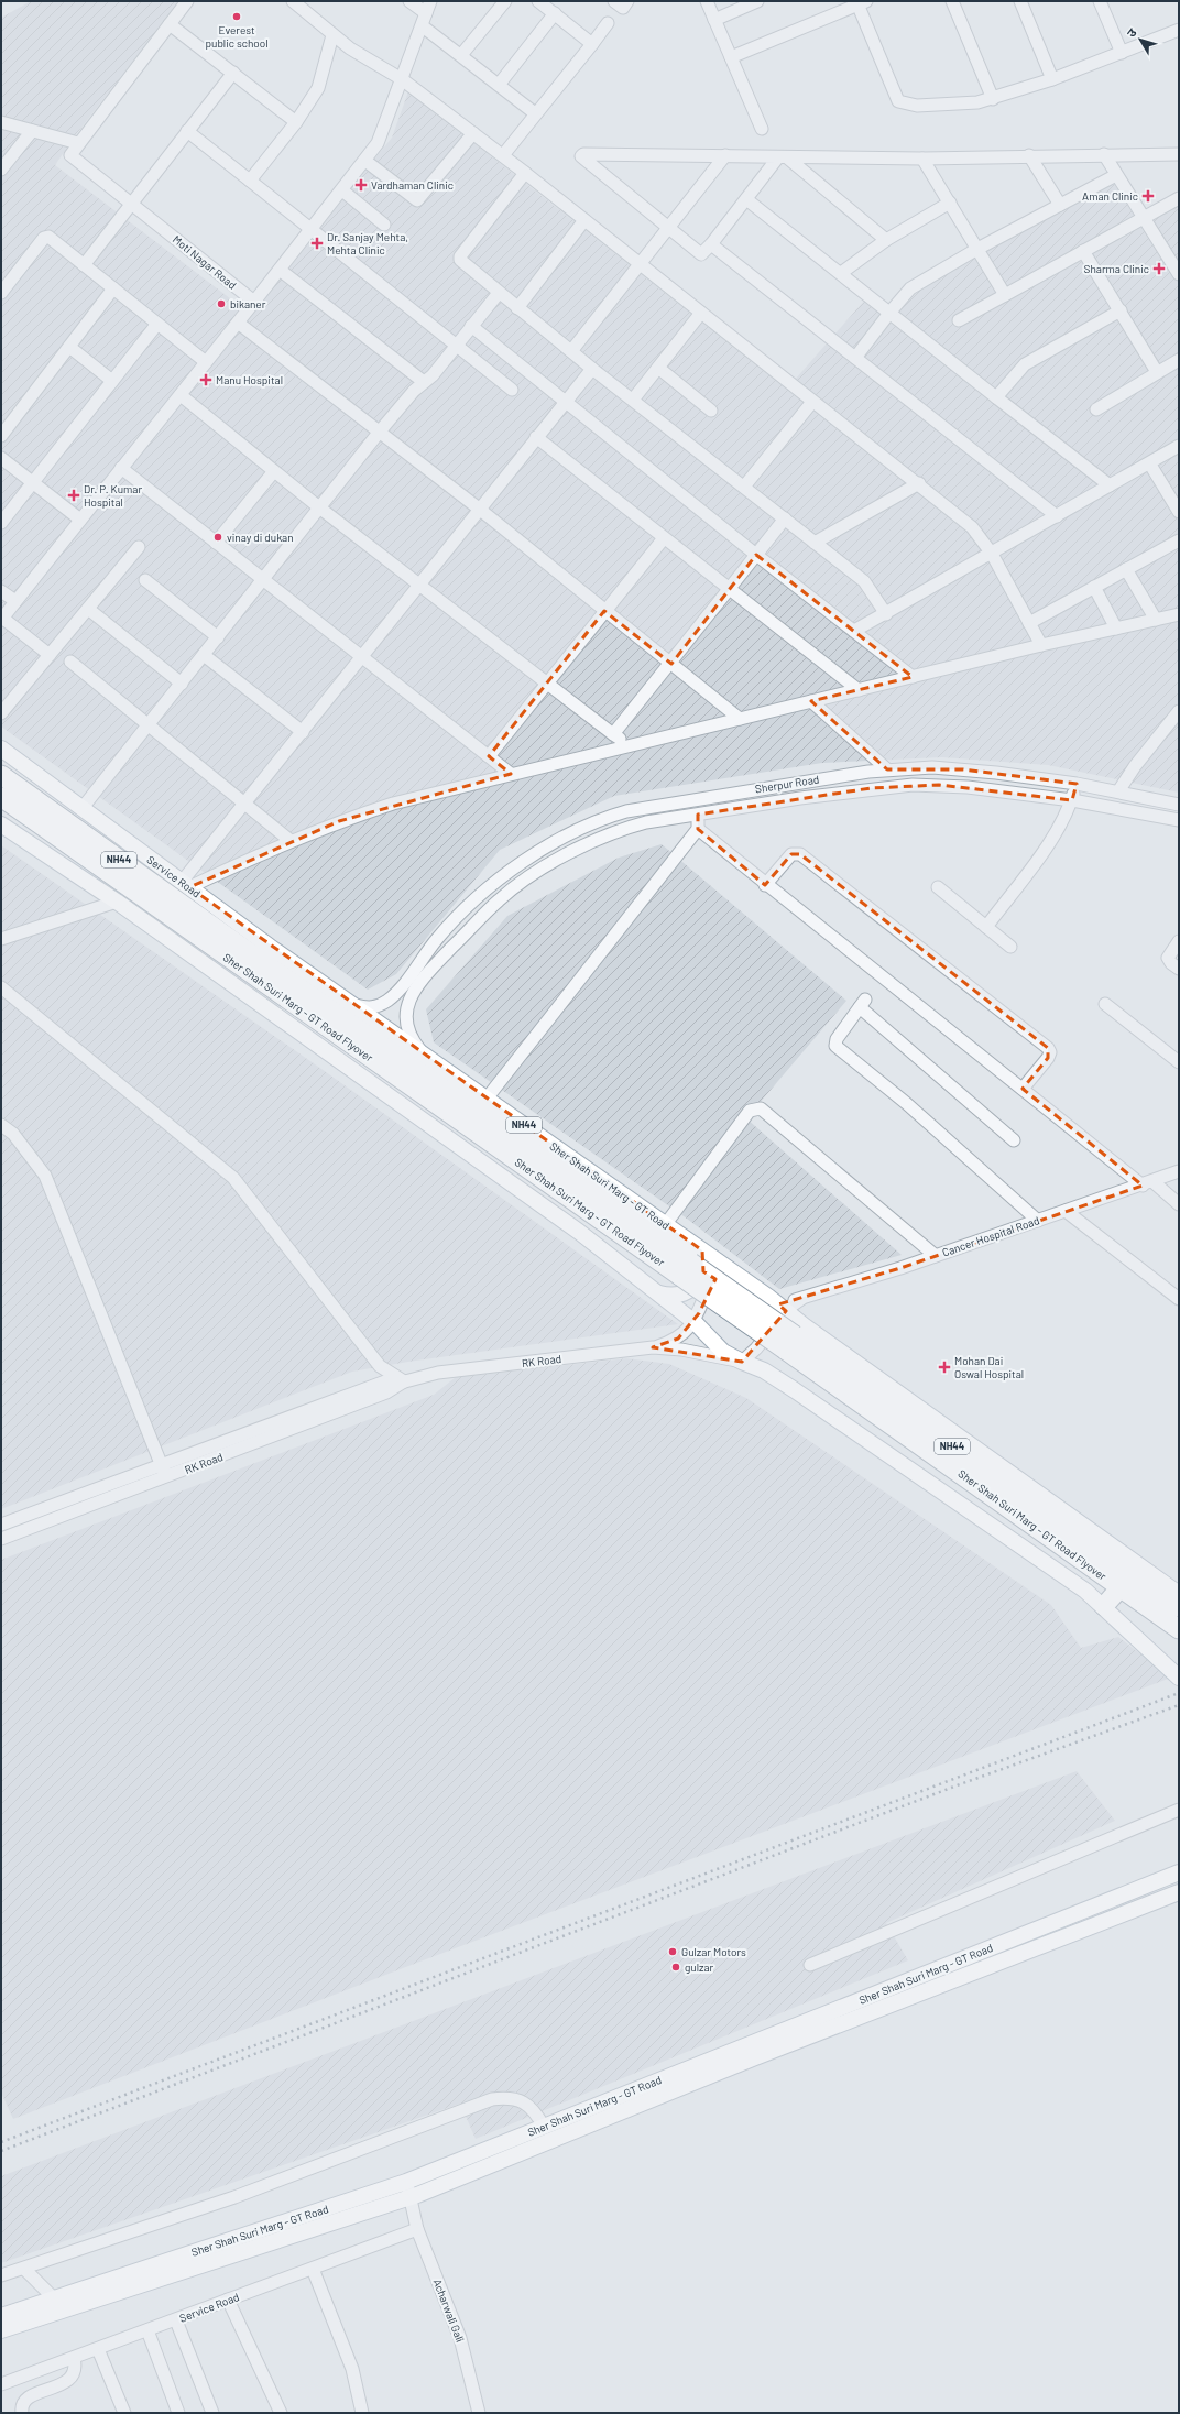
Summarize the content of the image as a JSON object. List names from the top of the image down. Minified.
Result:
{"streets":{"highway":["NH44","Sher Shah Suri Marg - GT Road Flyover"],"main road":["Service Road","Sher Shah Suri Marg - GT Road"],"street":["Moti Nagar Road","Sherpur Road","Cancer Hospital Road","RK Road","Acharwali Gali"]},"crossings":[["Sherpur Road","Sher Shah Suri Marg - GT Road"],["Service Road","Sher Shah Suri Marg - GT Road"],["Service Road","Acharwali Gali"],["Sher Shah Suri Marg - GT Road Flyover","Sher Shah Suri Marg - GT Road"],["Sher Shah Suri Marg - GT Road","Acharwali Gali"]],"places":{"other":["Everest public school","bikaner","vinay di dukan","Gulzar Motors","gulzar"],"health":["Vardhaman Clinic","Aman Clinic","Dr. Sanjay Mehta, Mehta Clinic","Sharma Clinic","Manu Hospital","Dr. P. Kumar Hospital","Mohan Dai Oswal Hospital"]},"north":"top left"}
